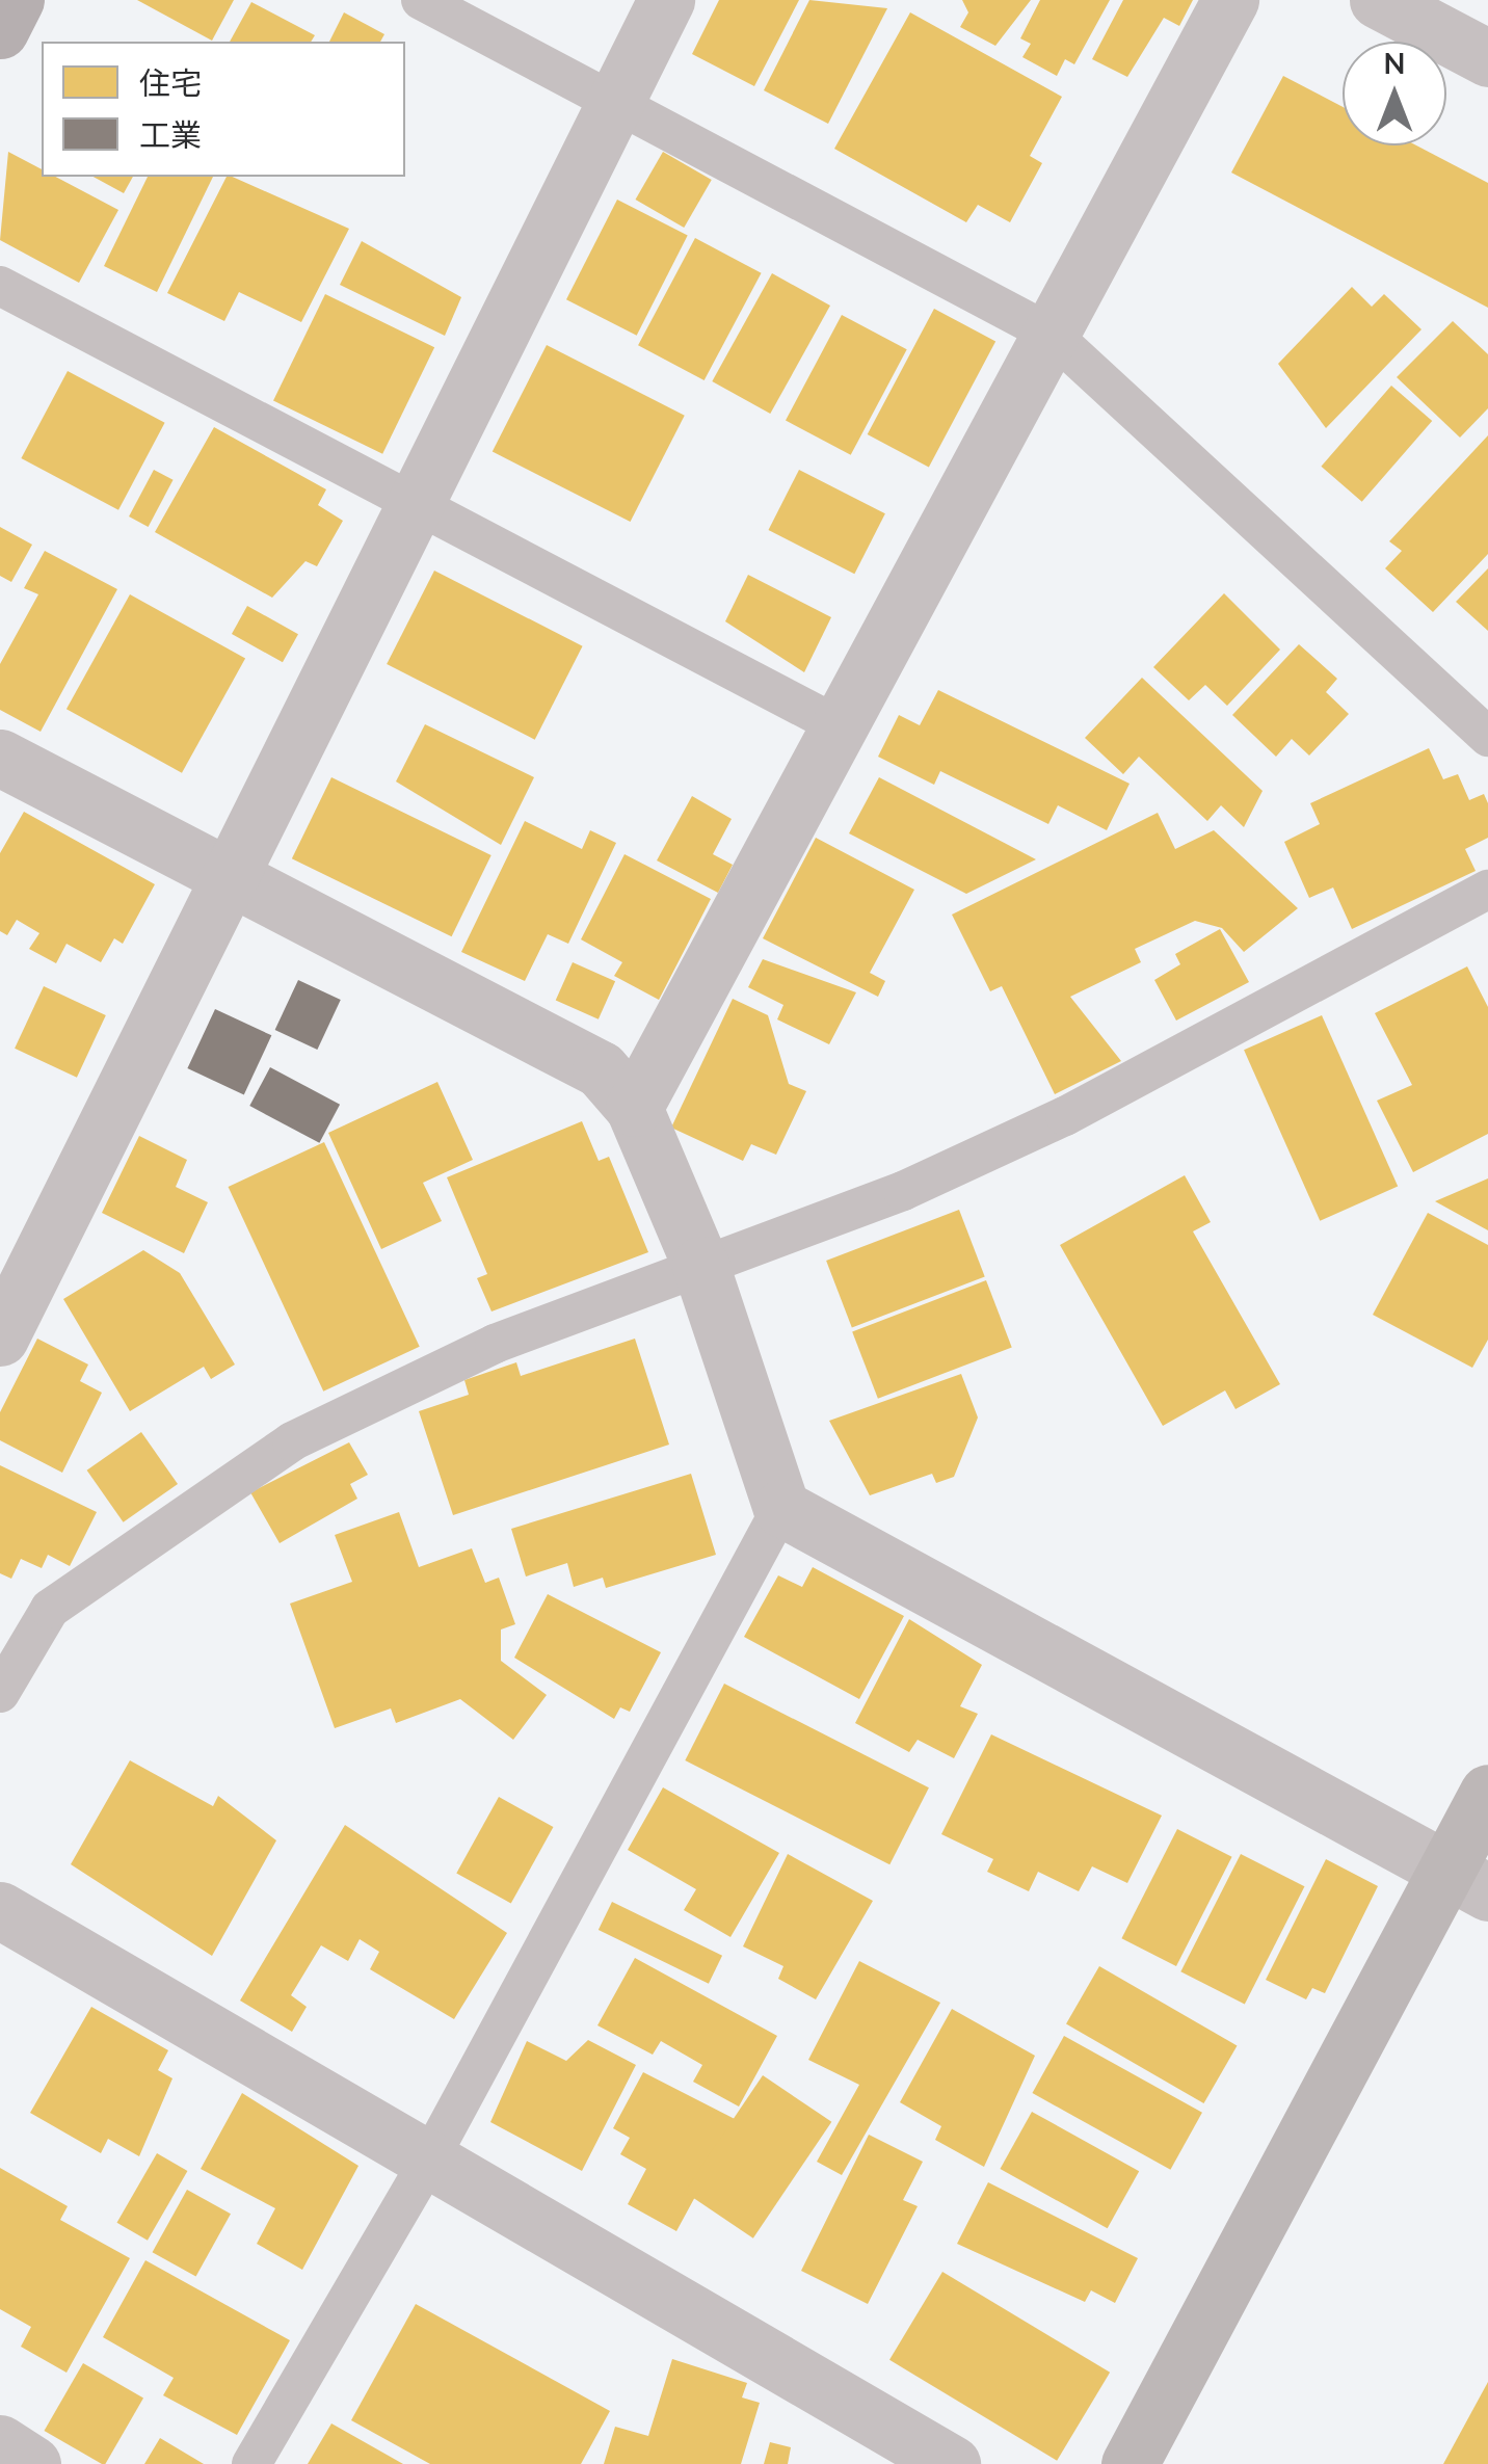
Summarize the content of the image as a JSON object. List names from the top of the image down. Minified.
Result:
{"legend":["住宅","工業"],"north":"top"}
